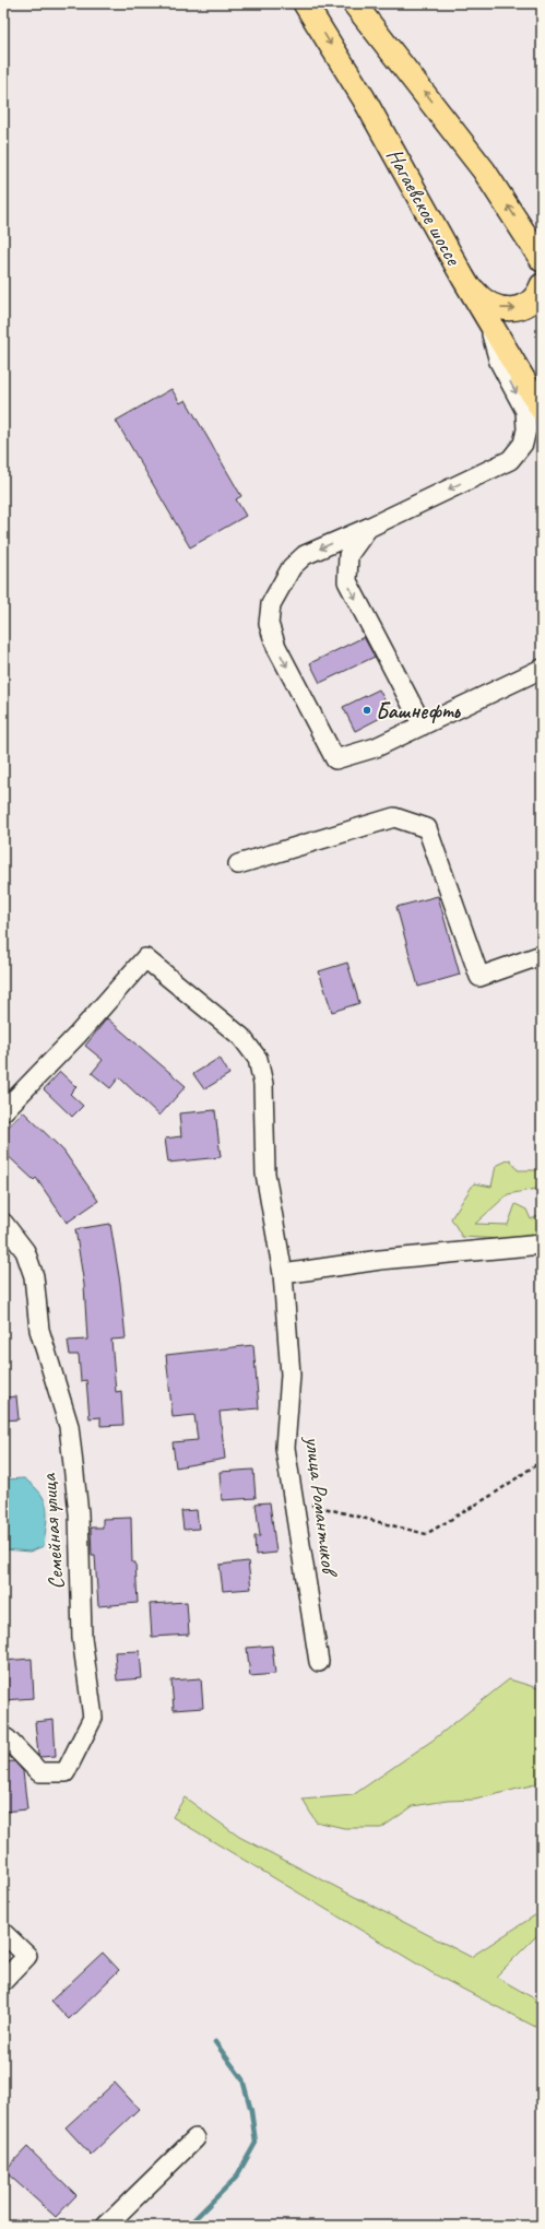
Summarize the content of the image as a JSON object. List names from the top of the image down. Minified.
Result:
{"streets":{"main road":["Нагаевское шоссе"],"street":["улица Романтиков","Семейная улица"]},"places":["Башнефть"]}
